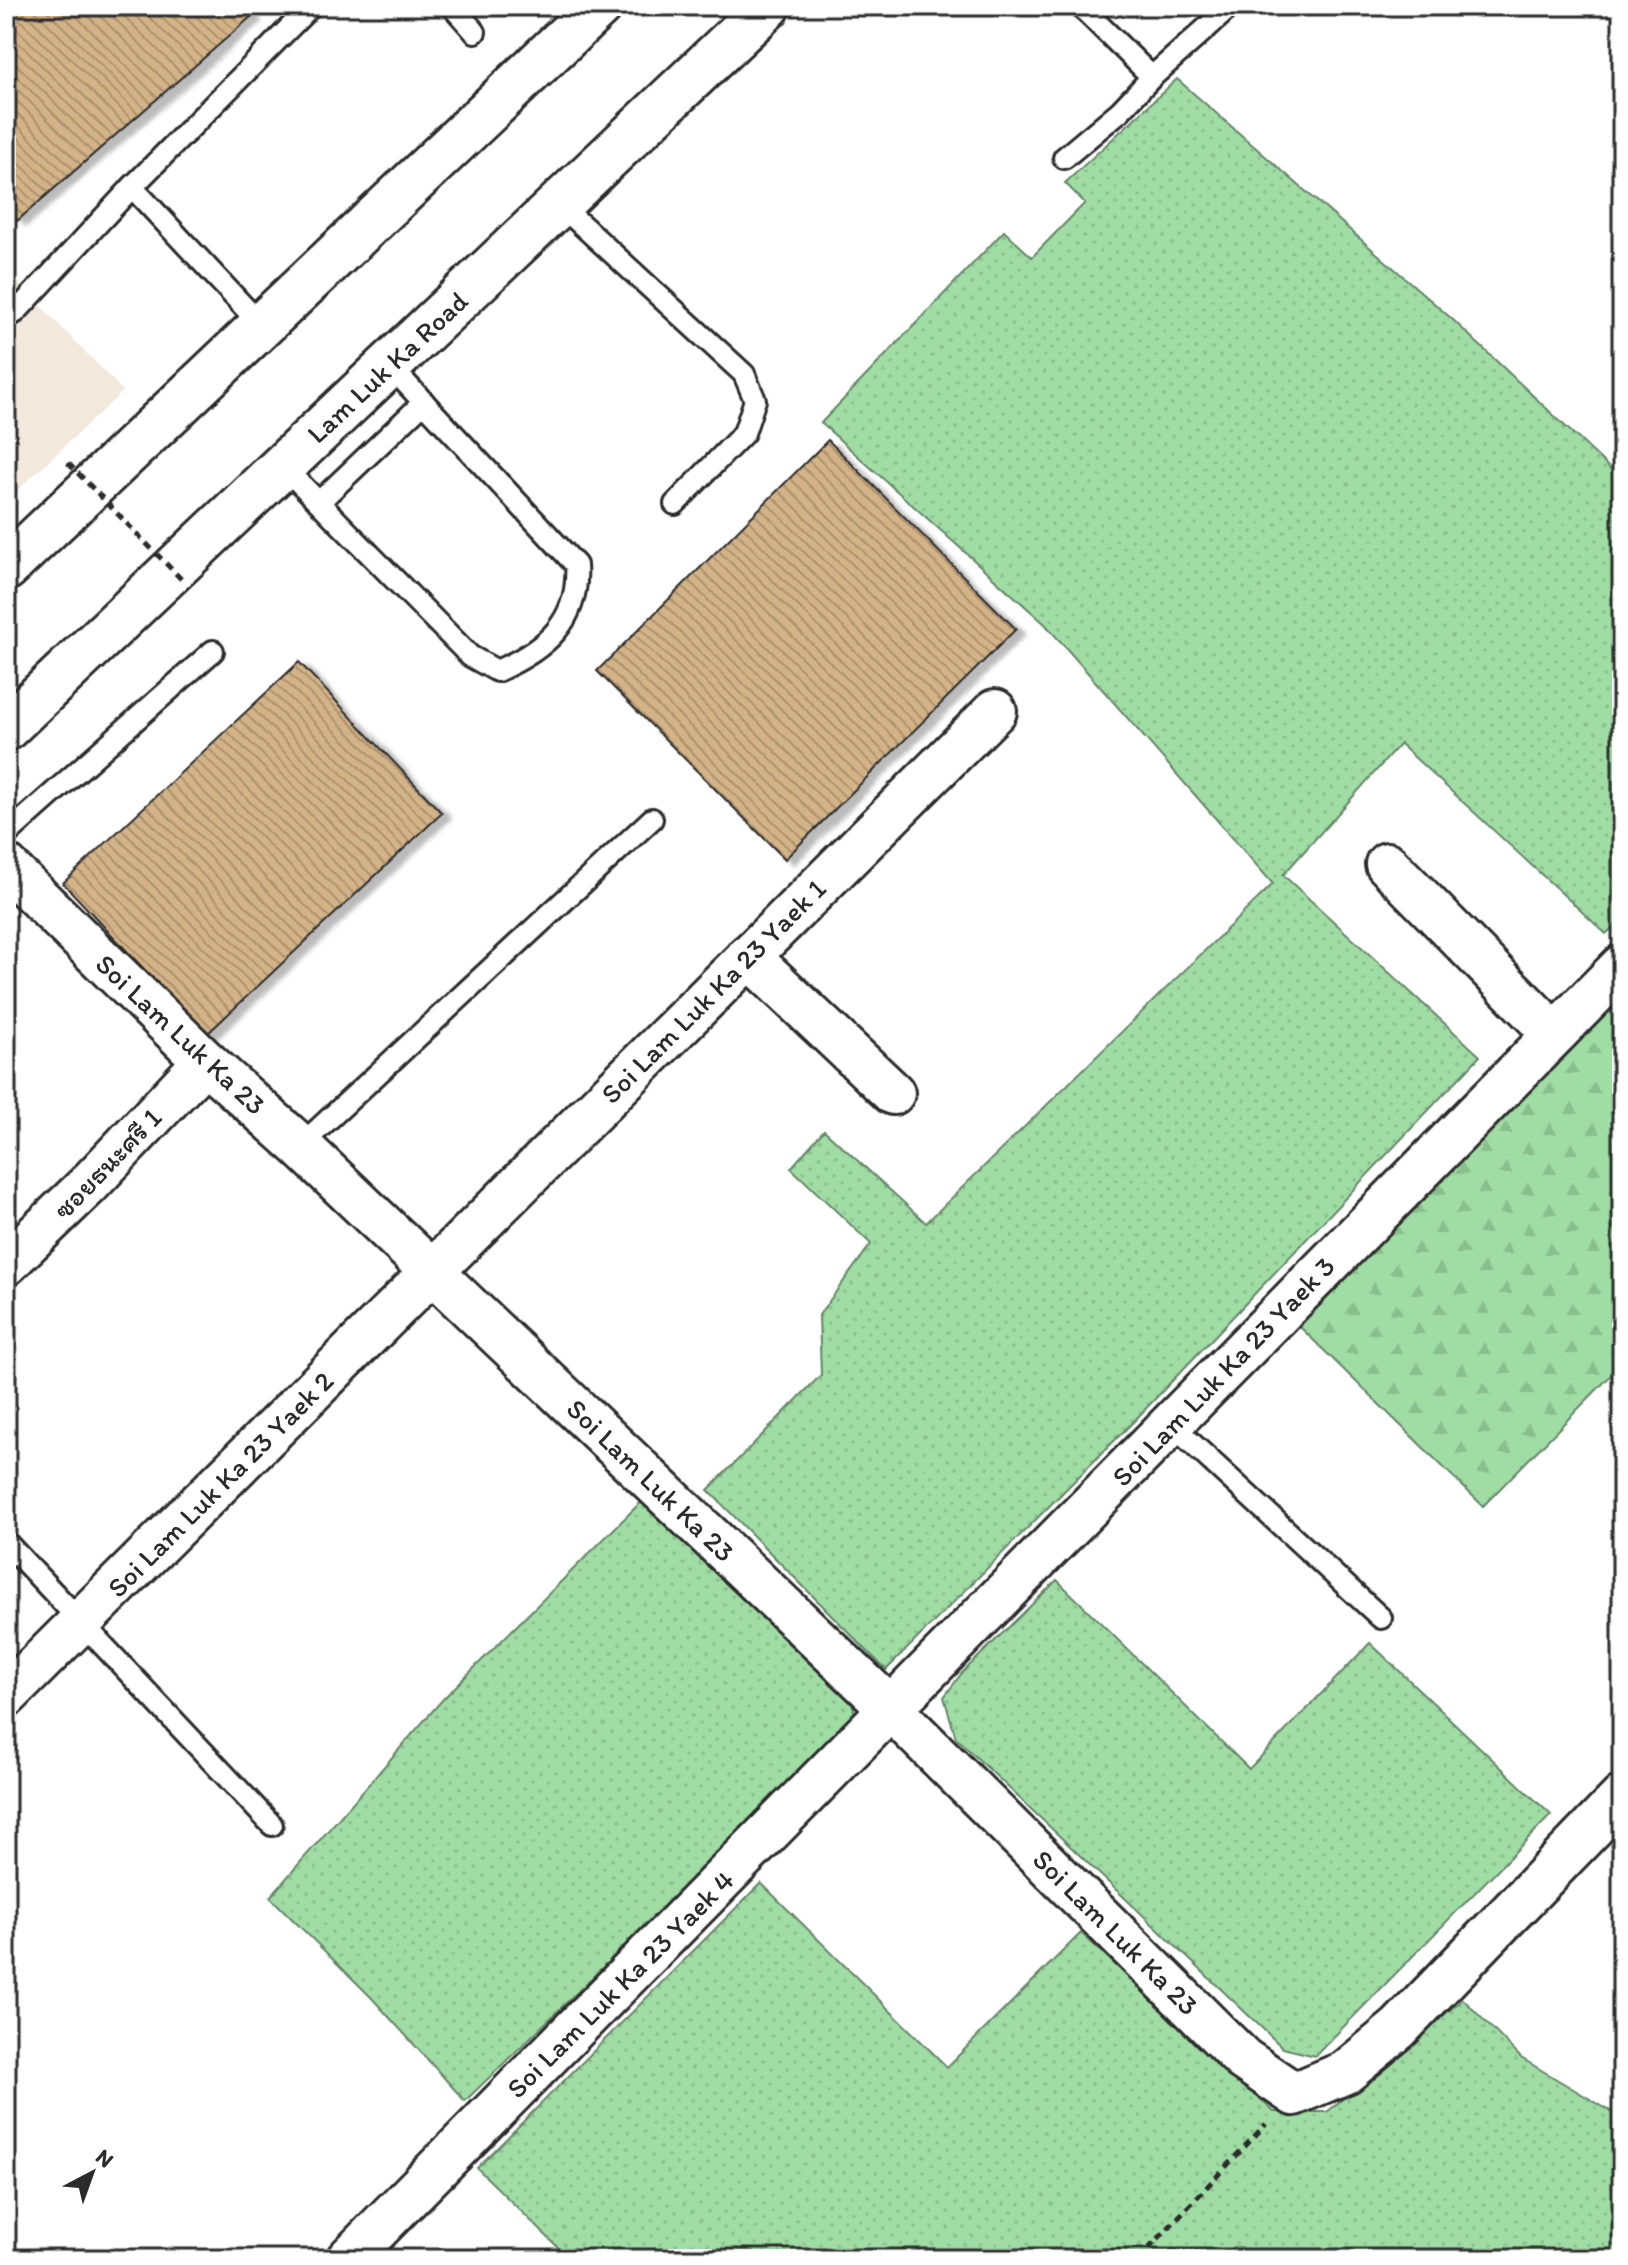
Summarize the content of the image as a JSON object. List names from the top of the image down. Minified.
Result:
{"streets":{"main road":["Lam Luk Ka Road"],"street":["Soi Lam Luk Ka 23 Yaek 1","Soi Lam Luk Ka 23","ซอยธนะศรี 1","Soi Lam Luk Ka 23 Yaek 3","Soi Lam Luk Ka 23 Yaek 2","Soi Lam Luk Ka 23 Yaek 4"]},"crossings":[["Soi Lam Luk Ka 23 Yaek 1","Soi Lam Luk Ka 23"],["Soi Lam Luk Ka 23 Yaek 1","Soi Lam Luk Ka 23 Yaek 2"],["Soi Lam Luk Ka 23","ซอยธนะศรี 1"],["Soi Lam Luk Ka 23","Soi Lam Luk Ka 23 Yaek 3"],["Soi Lam Luk Ka 23","Soi Lam Luk Ka 23 Yaek 2"],["Soi Lam Luk Ka 23","Soi Lam Luk Ka 23 Yaek 4"],["Soi Lam Luk Ka 23 Yaek 3","Soi Lam Luk Ka 23 Yaek 4"]],"north":"top right"}
